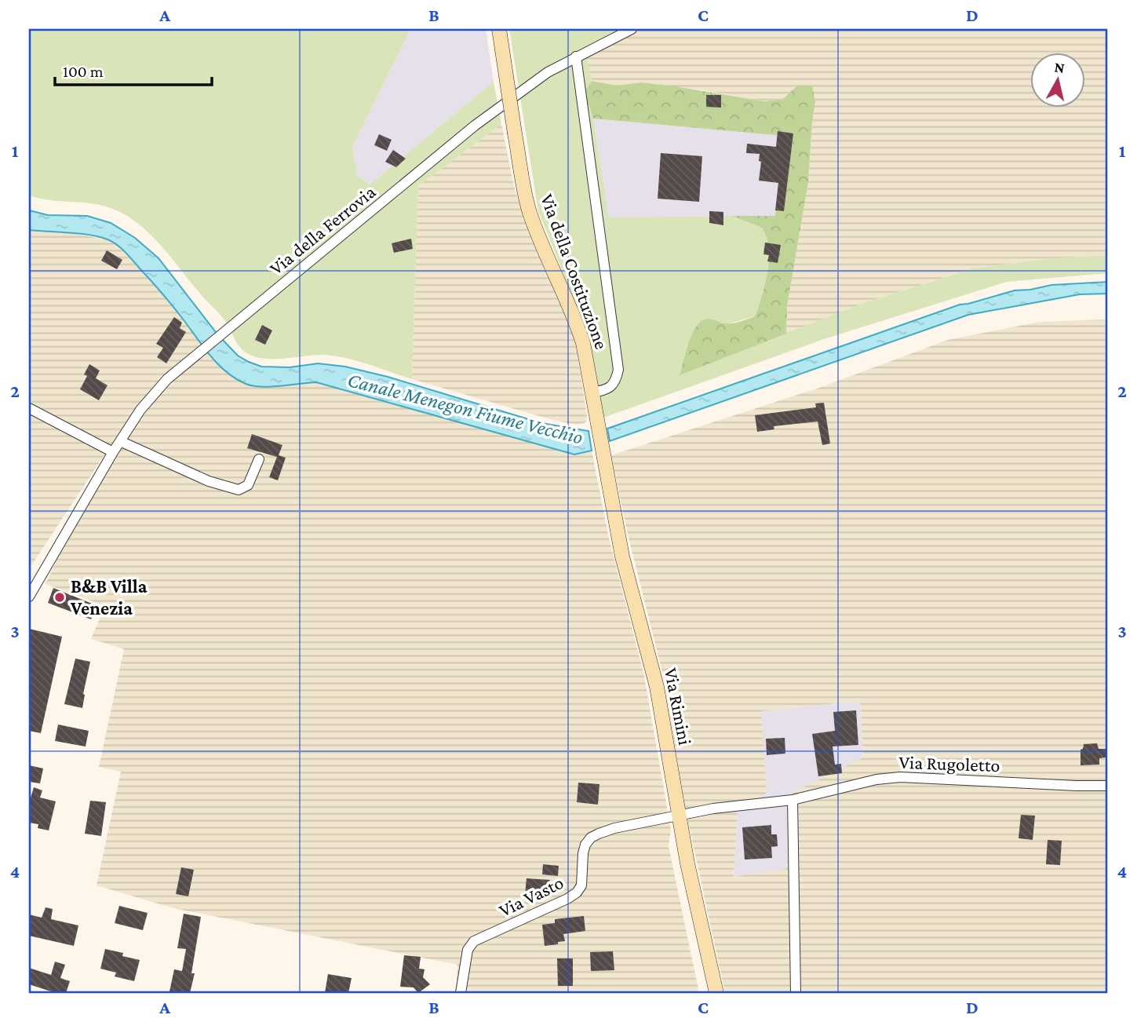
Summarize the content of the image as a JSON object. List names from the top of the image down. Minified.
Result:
{"streets":{"main road":["Via della Costituzione","Via Rimini"],"street":["Via della Ferrovia","Via Rugoletto","Via Vasto"]},"crossings":[["Via della Costituzione","Via Rimini"],["Via Rimini","Via Rugoletto"],["Via Rimini","Via Vasto"],["Via Rugoletto","Via Vasto"]],"water":["Canale Menegon Fiume Vecchio"],"places":["B&B Villa Venezia"],"scale_bar":"100 m","north":"top","grid":{"columns":["A","B","C","D"],"rows":["1","2","3","4"]}}
